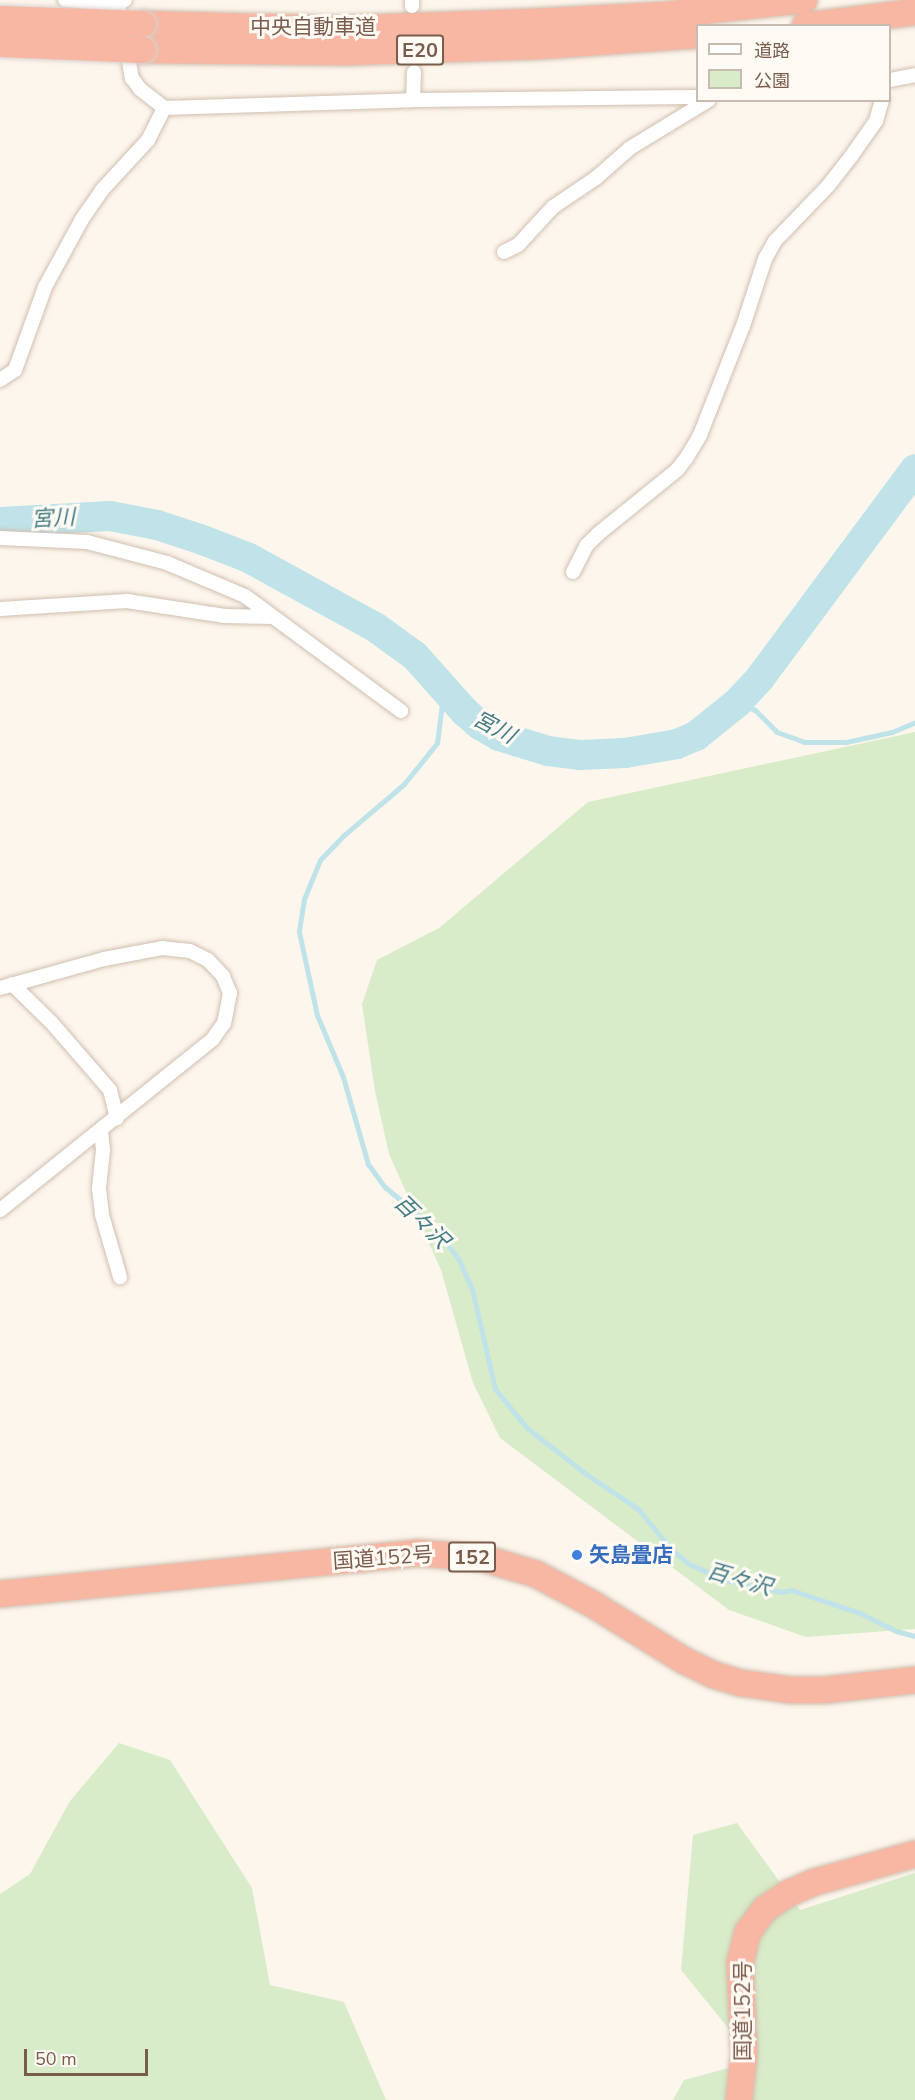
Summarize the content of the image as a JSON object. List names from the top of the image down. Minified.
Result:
{"streets":{"highway":["中央自動車道","E20","152","国道152号"]},"water":["宮川","百々沢"],"places":["矢島畳店"],"legend":["道路","公園"],"scale_bar":"50 m"}
